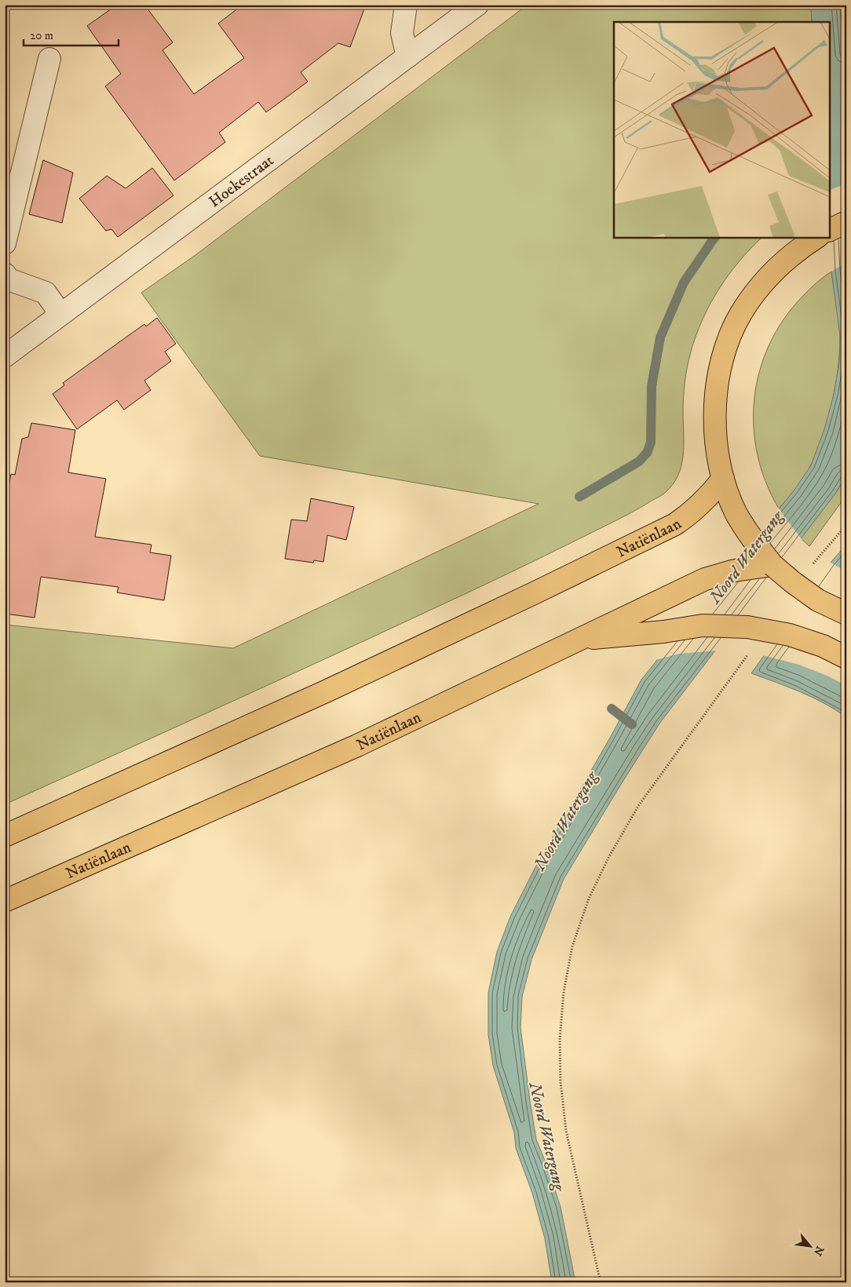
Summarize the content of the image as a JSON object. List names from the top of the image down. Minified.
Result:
{"streets":{"main road":["Natiënlaan"],"street":["Hoekestraat"]},"water":["Noord Watergang"],"scale_bar":"20 m","north":"bottom right"}
